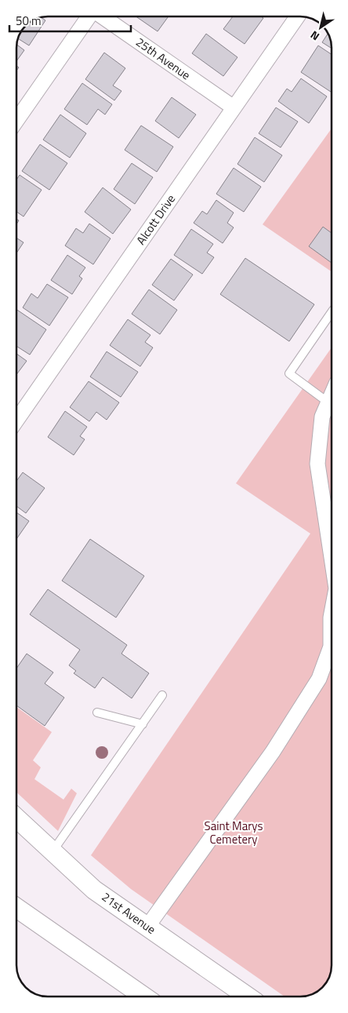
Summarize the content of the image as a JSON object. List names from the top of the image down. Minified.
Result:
{"streets":{"street":["25th Avenue","Alcott Drive","21st Avenue"]},"crossings":[["25th Avenue","Alcott Drive"]],"parks":["Saint Marys Cemetery"],"scale_bar":"50 m","north":"bottom left"}
